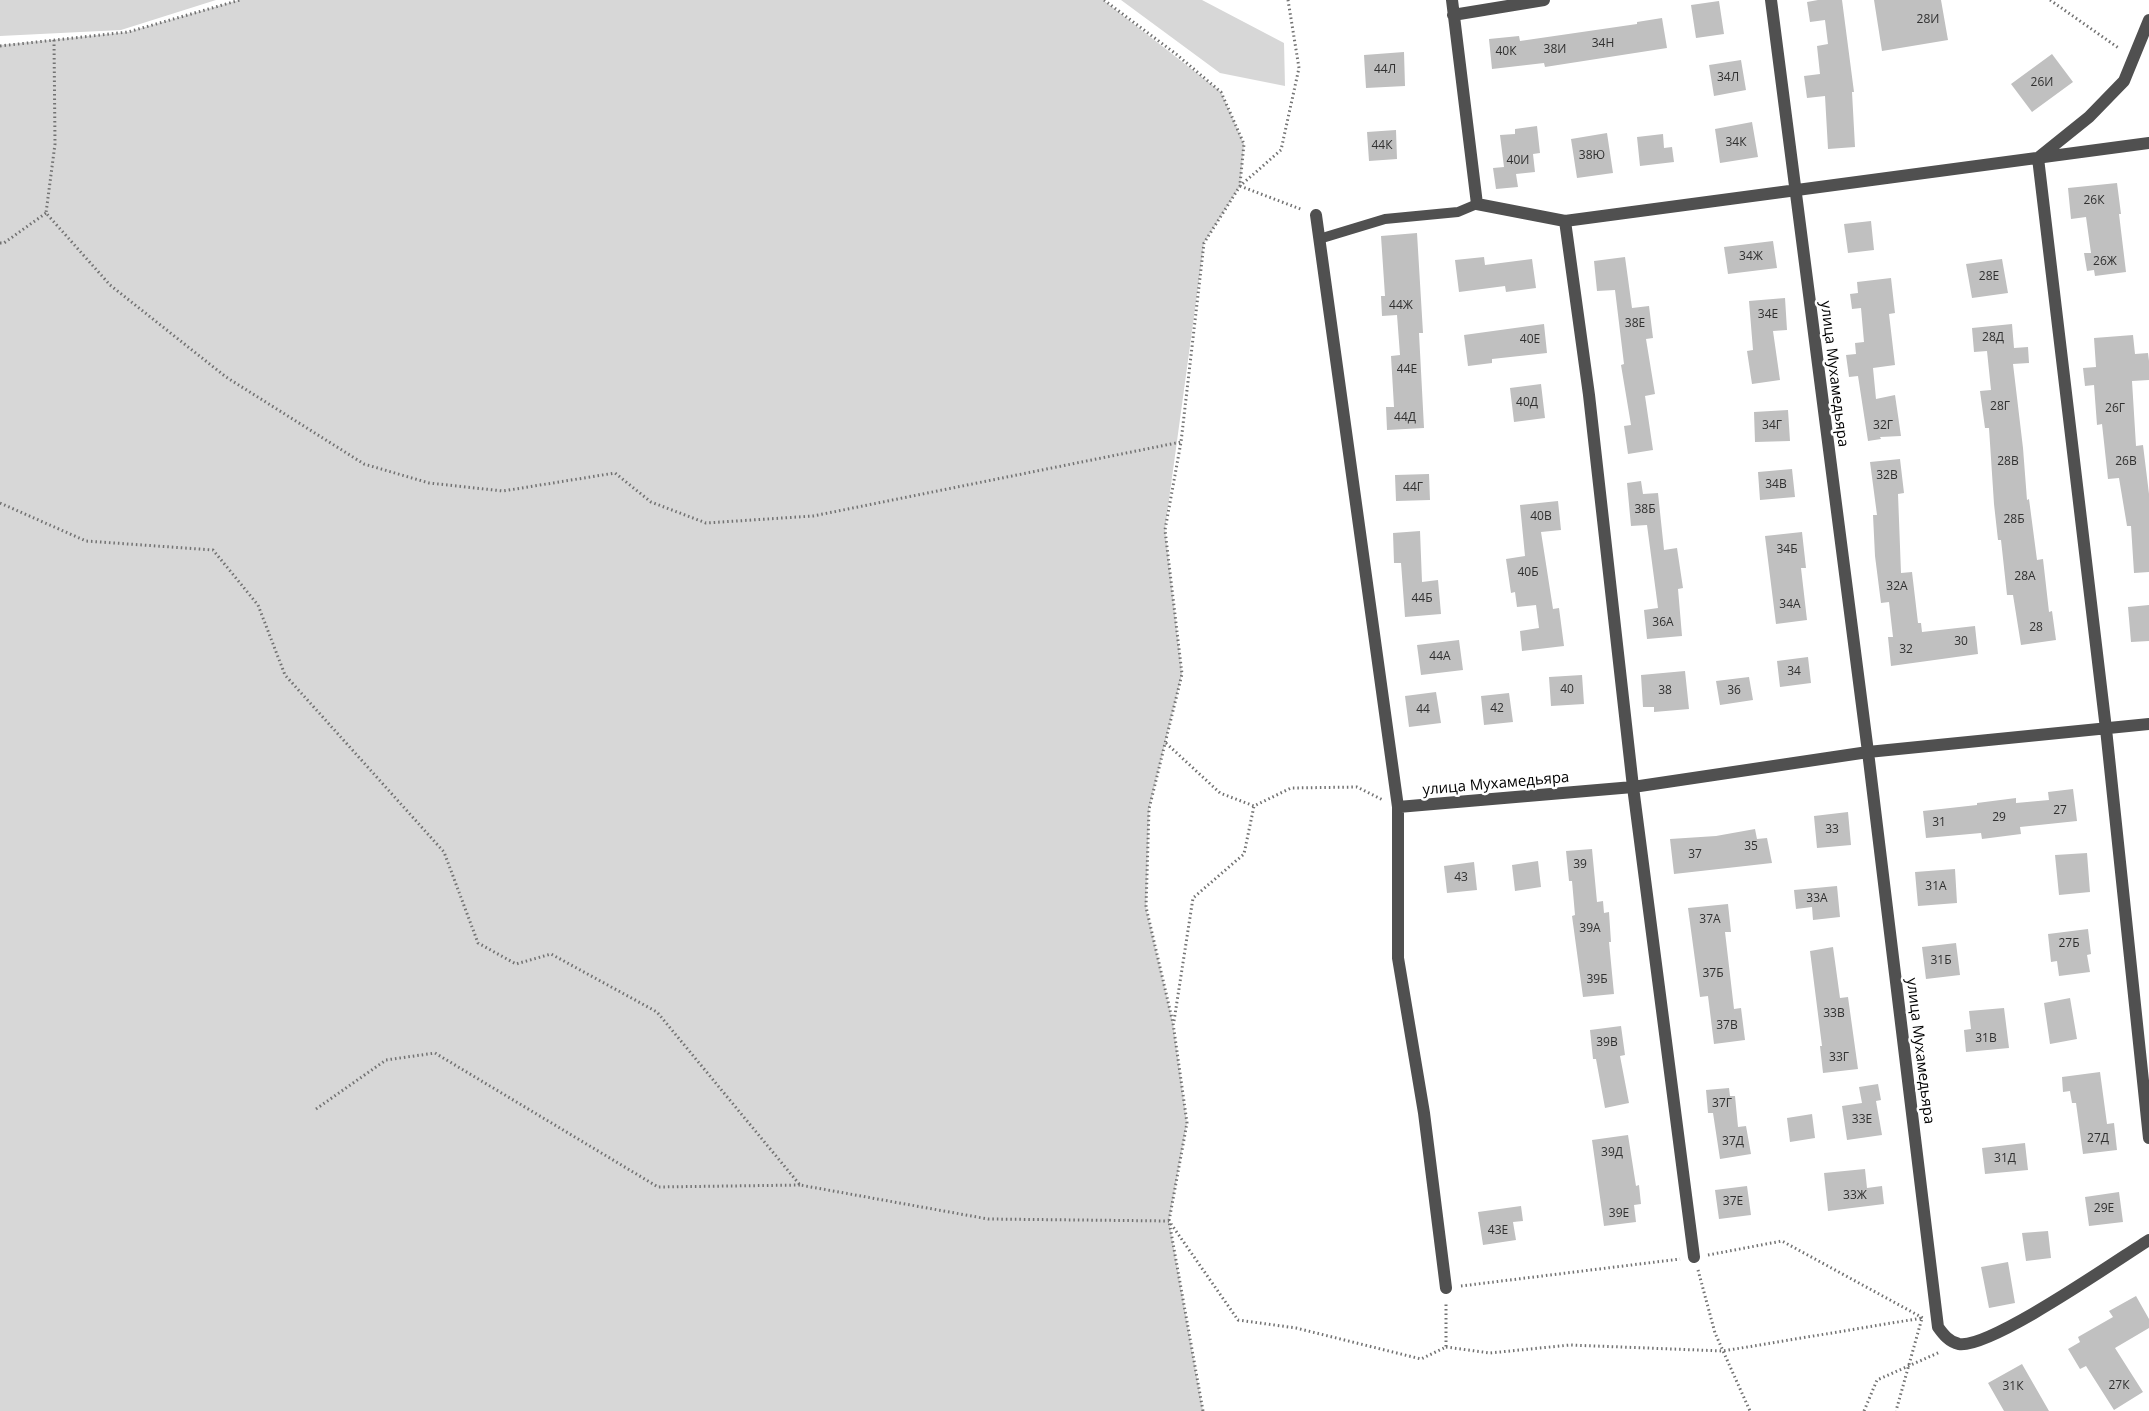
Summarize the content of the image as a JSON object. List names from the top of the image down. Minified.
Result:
{"streets":{"street":["улица Мухамедьяра"]},"house_numbers":["28И","34Н","38И","40К","44Л","34Л","26И","34К","44К","38Ю","40И","26К","34Ж","26Ж","28Е","44Ж","34Е","38Е","28Д","40Е","44Е","40Д","28Г","26Г","44Д","34Г","32Г","28В","26В","32В","34В","44Г","38Б","40В","28Б","34Б","40Б","28А","32А","44Б","34А","36А","28","30","32","44А","34","40","38","36","42","44","27","29","31","33","35","37","39","43","31А","33А","37А","39А","27Б","31Б","37Б","39Б","33В","37В","31В","39В","33Г","37Г","33Е","27Д","37Д","39Д","31Д","33Ж","37Е","29Е","39Е","43Е","27К","31К"]}
